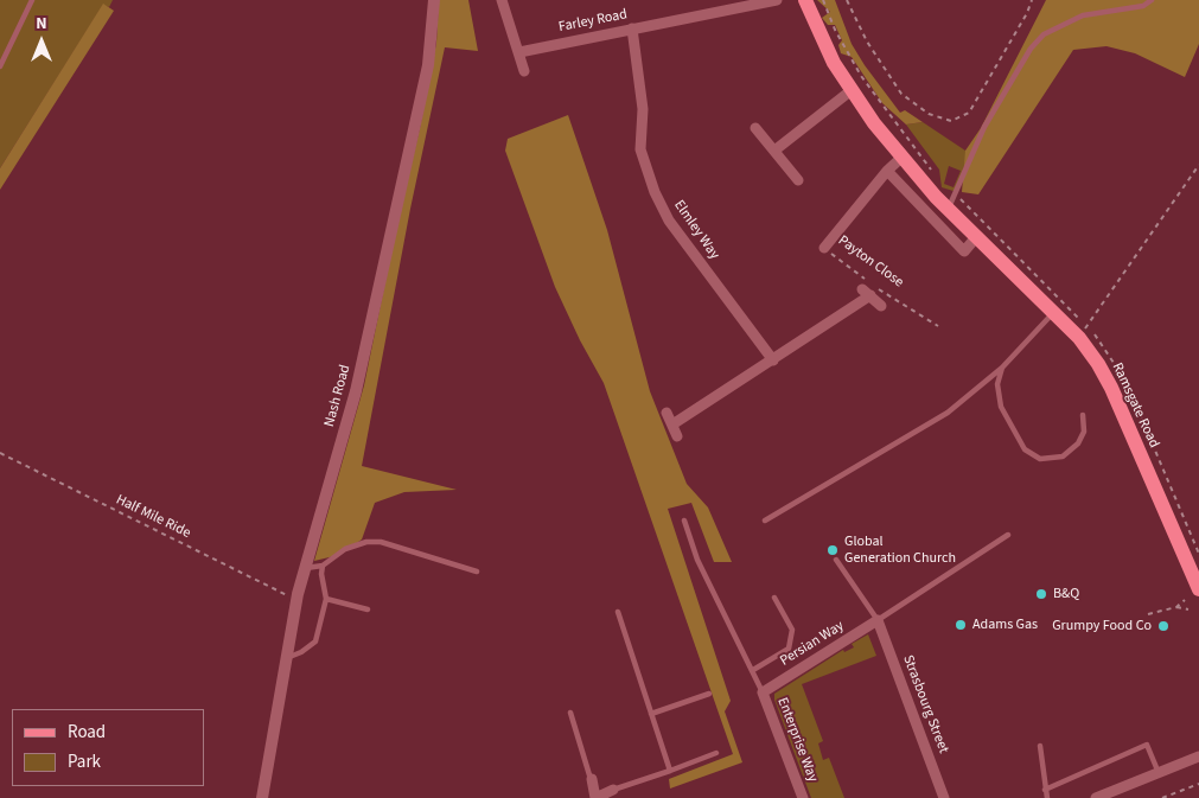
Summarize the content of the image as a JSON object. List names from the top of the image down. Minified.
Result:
{"streets":{"main road":["Ramsgate Road"],"street":["Farley Road","Elmley Way","Payton Close","Nash Road","Persian Way","Strasbourg Street","Enterprise Way"],"path":["Half Mile Ride"]},"crossings":[["Farley Road","Elmley Way"],["Payton Close","Ramsgate Road"],["Nash Road","Half Mile Ride"],["Persian Way","Strasbourg Street"],["Persian Way","Enterprise Way"]],"places":["Global Generation Church","B&Q","Adams Gas","Grumpy Food Co"],"legend":["Road","Park"],"north":"top"}
